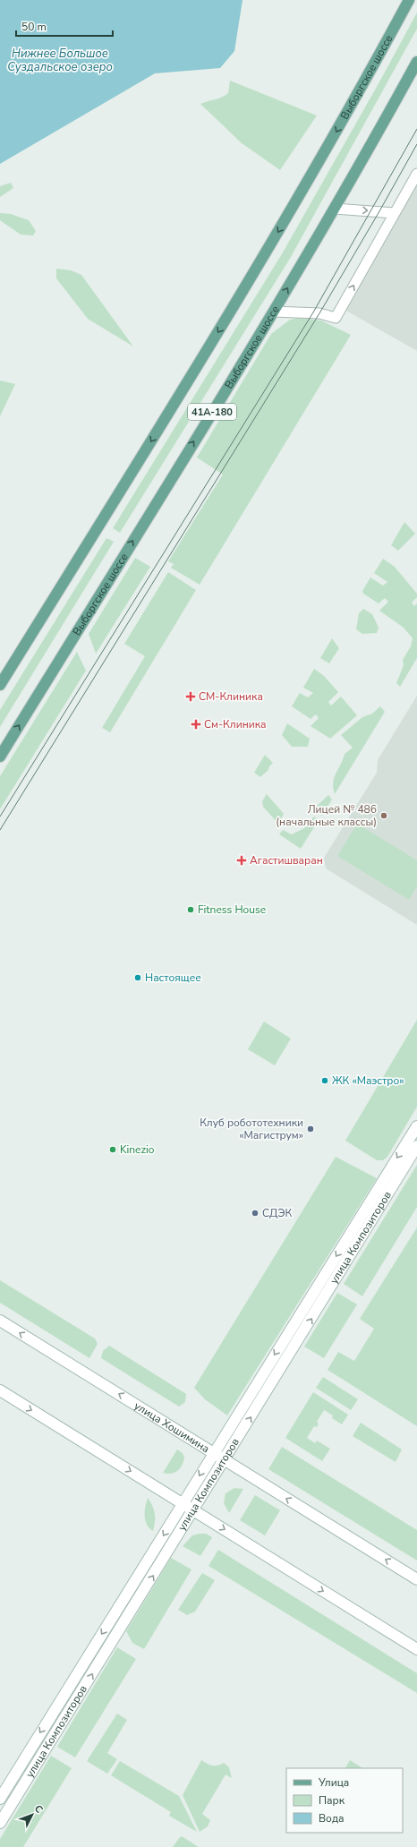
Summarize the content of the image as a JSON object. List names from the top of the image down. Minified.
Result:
{"streets":{"main road":["Выборгское шоссе","41А-180"],"street":["улица Композиторов","улица Хошимина"]},"crossings":[["улица Композиторов","улица Хошимина"]],"water":["Нижнее Большое Суздальское озеро"],"places":{"health":["СМ-Клиника","См-Клиника","Агастишваран"],"other":["Лицей № 486 (начальные классы)","Fitness House","Настоящее","ЖК «Маэстро»","Клуб робототехники «Магиструм»","Kinezio","СДЭК"]},"legend":["Улица","Парк","Вода"],"scale_bar":"50 m","north":"top right"}
